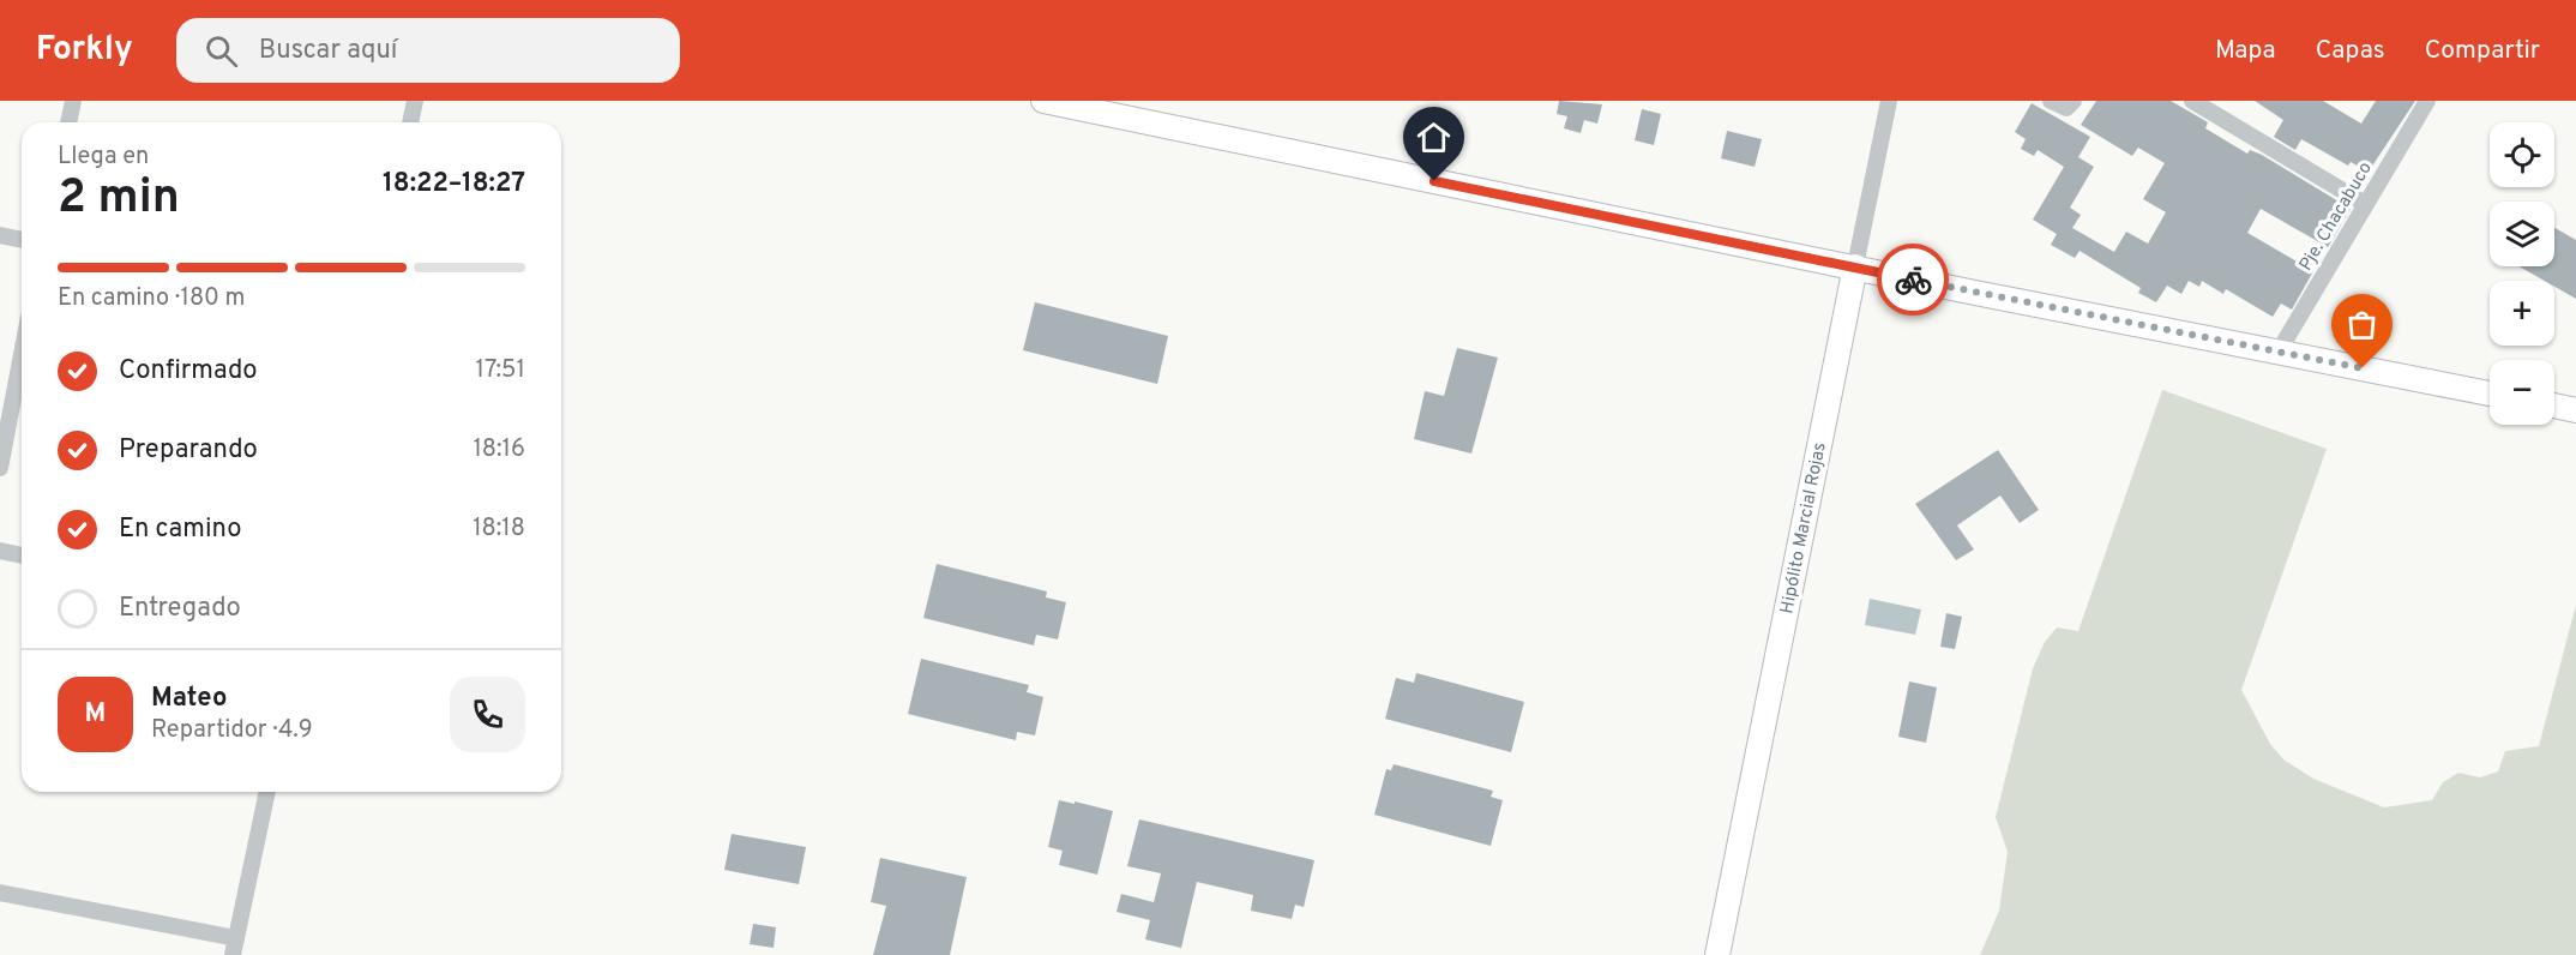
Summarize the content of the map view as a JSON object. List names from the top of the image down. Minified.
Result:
{"streets":{"main road":["Hipólito Marcial Rojas"],"street":["Pje. Chacabuco"]},"page":{"header":"Forkly","search":"Buscar aquí","nav":["Mapa","Capas","Compartir"],"map_buttons":["+","−"],"heading":["2 min","Llega en","18:22–18:27"],"panel":["Mateo","Repartidor · 4.9"],"bar":"En camino · 180 m","list":[["Confirmado","17:51"],["Preparando","18:16"],["En camino","18:18"],"Entregado"],"round":"M"}}
